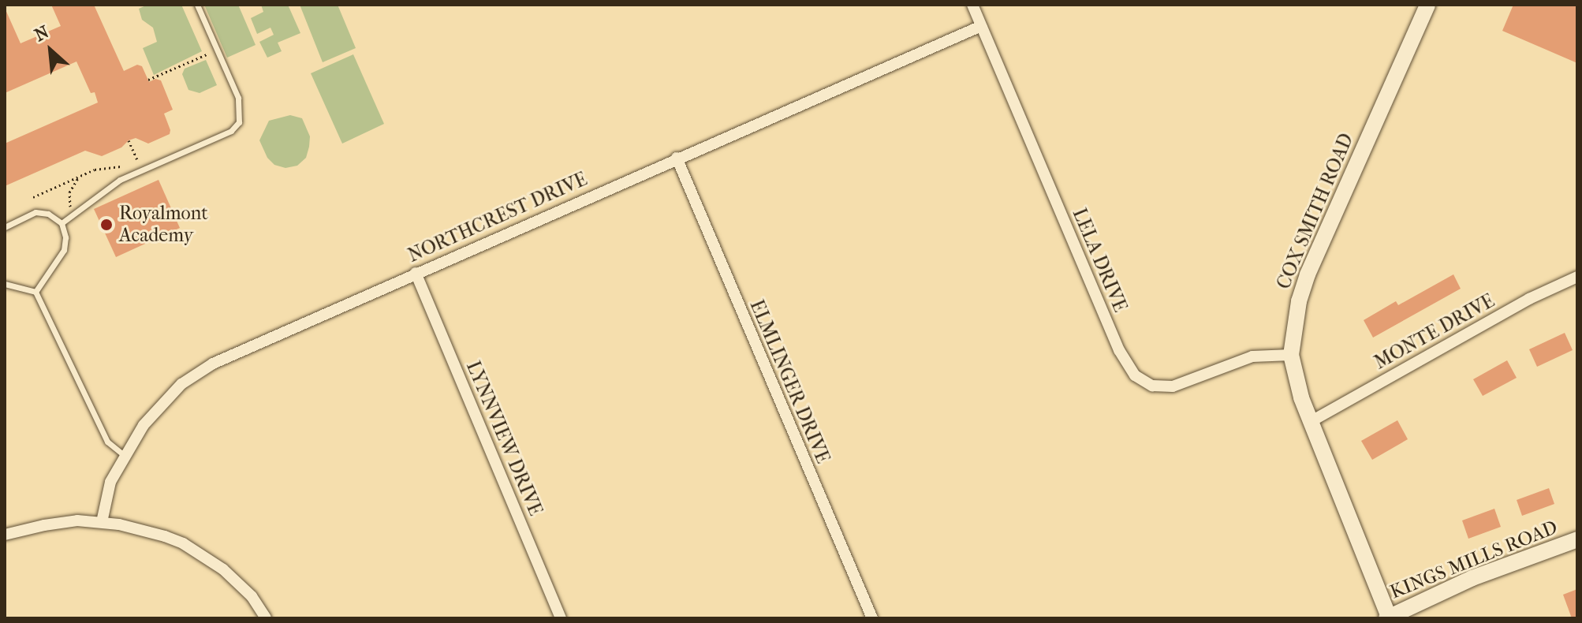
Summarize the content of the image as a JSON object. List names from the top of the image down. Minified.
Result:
{"streets":{"street":["COX SMITH ROAD","NORTHCREST DRIVE","LELA DRIVE","MONTE DRIVE","ELMLINGER DRIVE","LYNNVIEW DRIVE","KINGS MILLS ROAD"]},"crossings":[["COX SMITH ROAD","LELA DRIVE"],["COX SMITH ROAD","MONTE DRIVE"],["COX SMITH ROAD","KINGS MILLS ROAD"],["NORTHCREST DRIVE","LELA DRIVE"],["NORTHCREST DRIVE","ELMLINGER DRIVE"],["NORTHCREST DRIVE","LYNNVIEW DRIVE"]],"places":["Royalmont Academy"],"north":"top left"}
